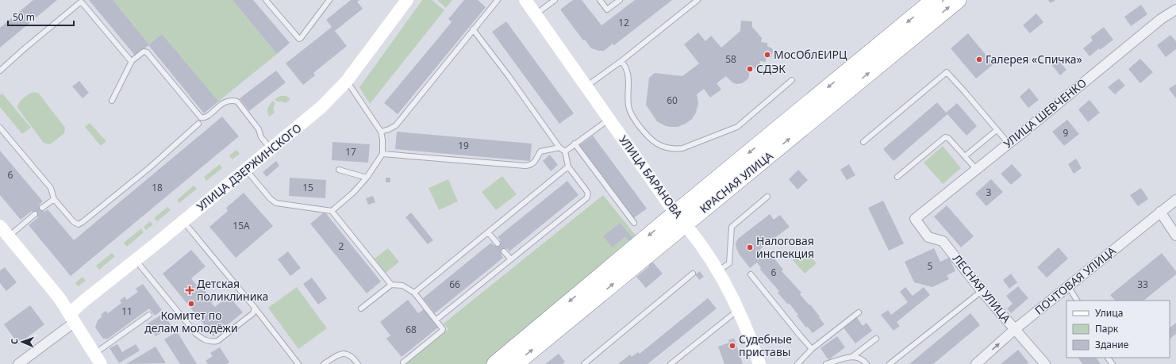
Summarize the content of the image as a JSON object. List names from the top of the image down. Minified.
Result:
{"streets":{"highway":["КРАСНАЯ УЛИЦА"],"street":["УЛИЦА ШЕВЧЕНКО","УЛИЦА ДЗЕРЖИНСКОГО","УЛИЦА БАРАНОВА","ПОЧТОВАЯ УЛИЦА","ЛЕСНАЯ УЛИЦА"]},"crossings":[["УЛИЦА ШЕВЧЕНКО","ЛЕСНАЯ УЛИЦА"],["УЛИЦА БАРАНОВА","КРАСНАЯ УЛИЦА"],["ПОЧТОВАЯ УЛИЦА","ЛЕСНАЯ УЛИЦА"]],"places":{"other":["МосОблЕИРЦ","Галерея «Спичка»","СДЭК","Налоговая инспекция","Комитет по делам молодёжи","Судебные приставы"],"health":["Детская поликлиника"]},"house_numbers":["12","58","60","9","19","17","6","18","15","3","15А","2","5","6","66","33","11","68"],"legend":["Улица","Парк","Здание"],"scale_bar":"50 m","north":"left"}
